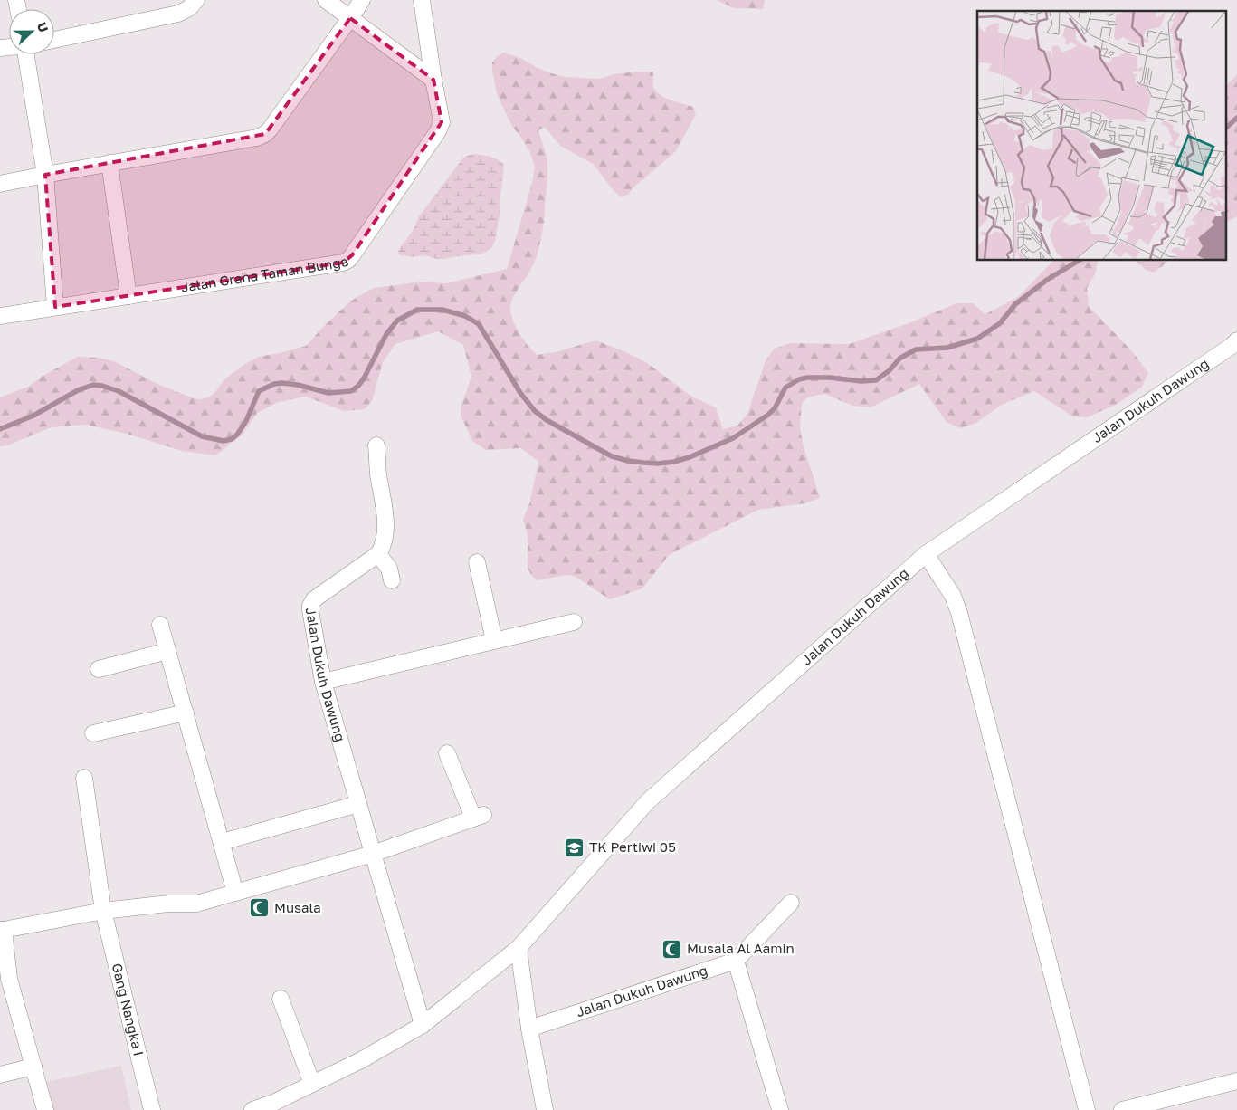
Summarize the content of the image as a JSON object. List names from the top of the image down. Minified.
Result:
{"streets":{"street":["Jalan Graha Taman Bunga","Jalan Dukuh Dawung","Gang Nangka I"]},"places":{"school or university":["TK Pertiwi 05"],"mosque":["Musala","Musala Al Aamin"]},"north":"right"}
